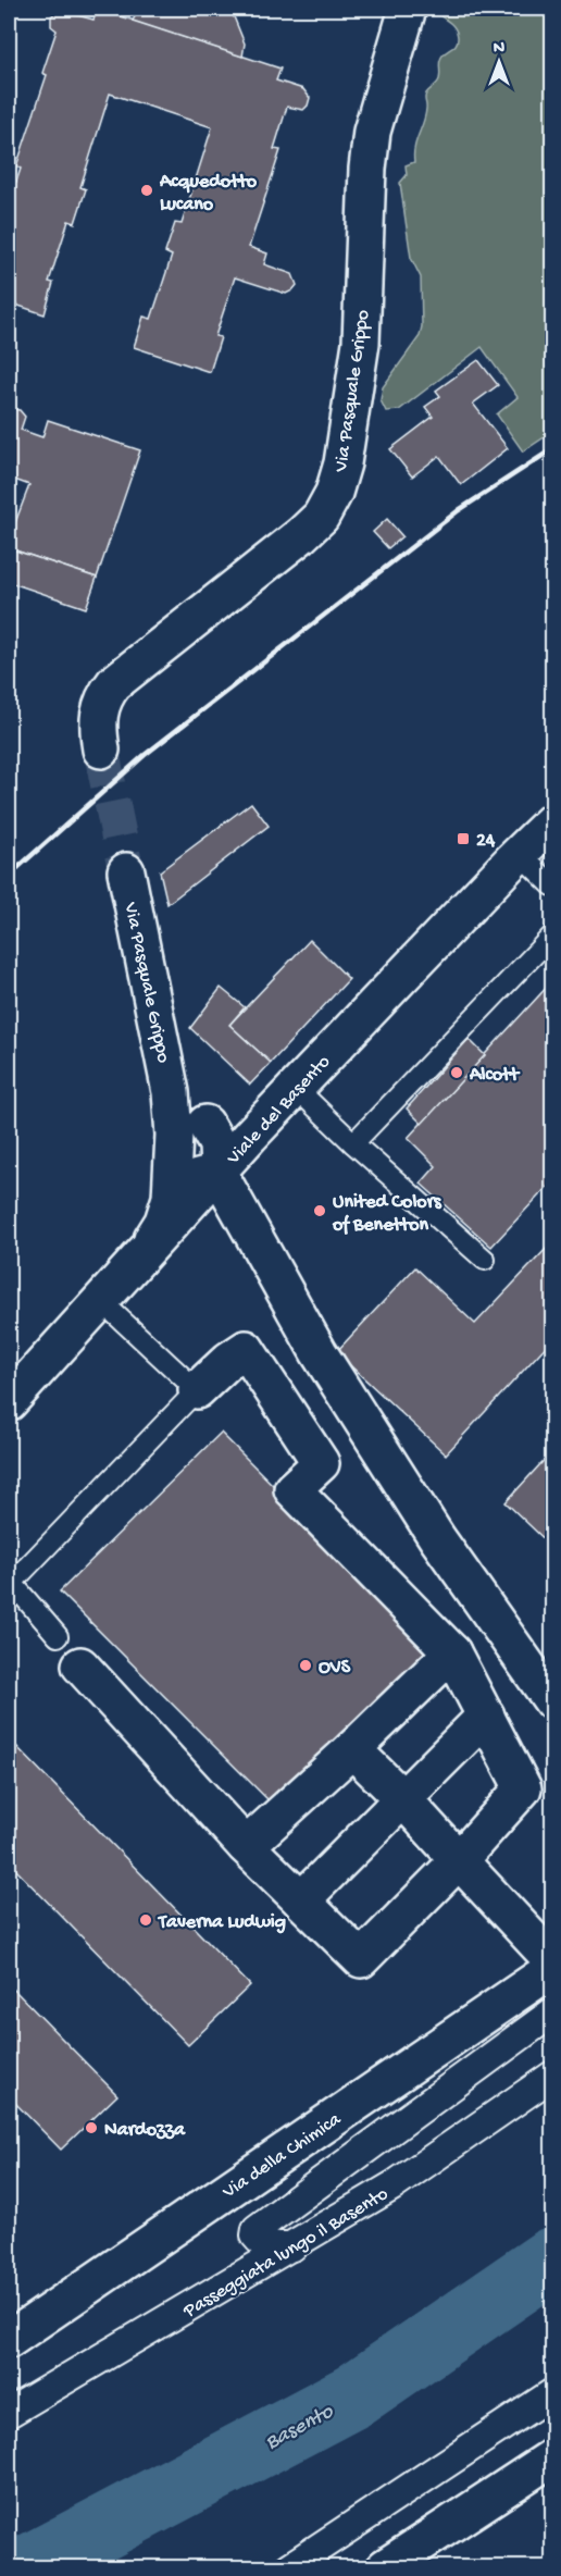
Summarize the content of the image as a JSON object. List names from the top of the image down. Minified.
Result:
{"streets":{"street":["Via Pasquale Grippo","Viale del Basento","Via della Chimica","Passeggiata lungo il Basento"]},"crossings":[["Via Pasquale Grippo","Viale del Basento"]],"water":["Basento"],"places":{"other":["Acquedotto Lucano","Alcott","United Colors of Benetton","OVS","Taverna Ludwig","Nardozza"],"transit":["24"]},"north":"top"}
